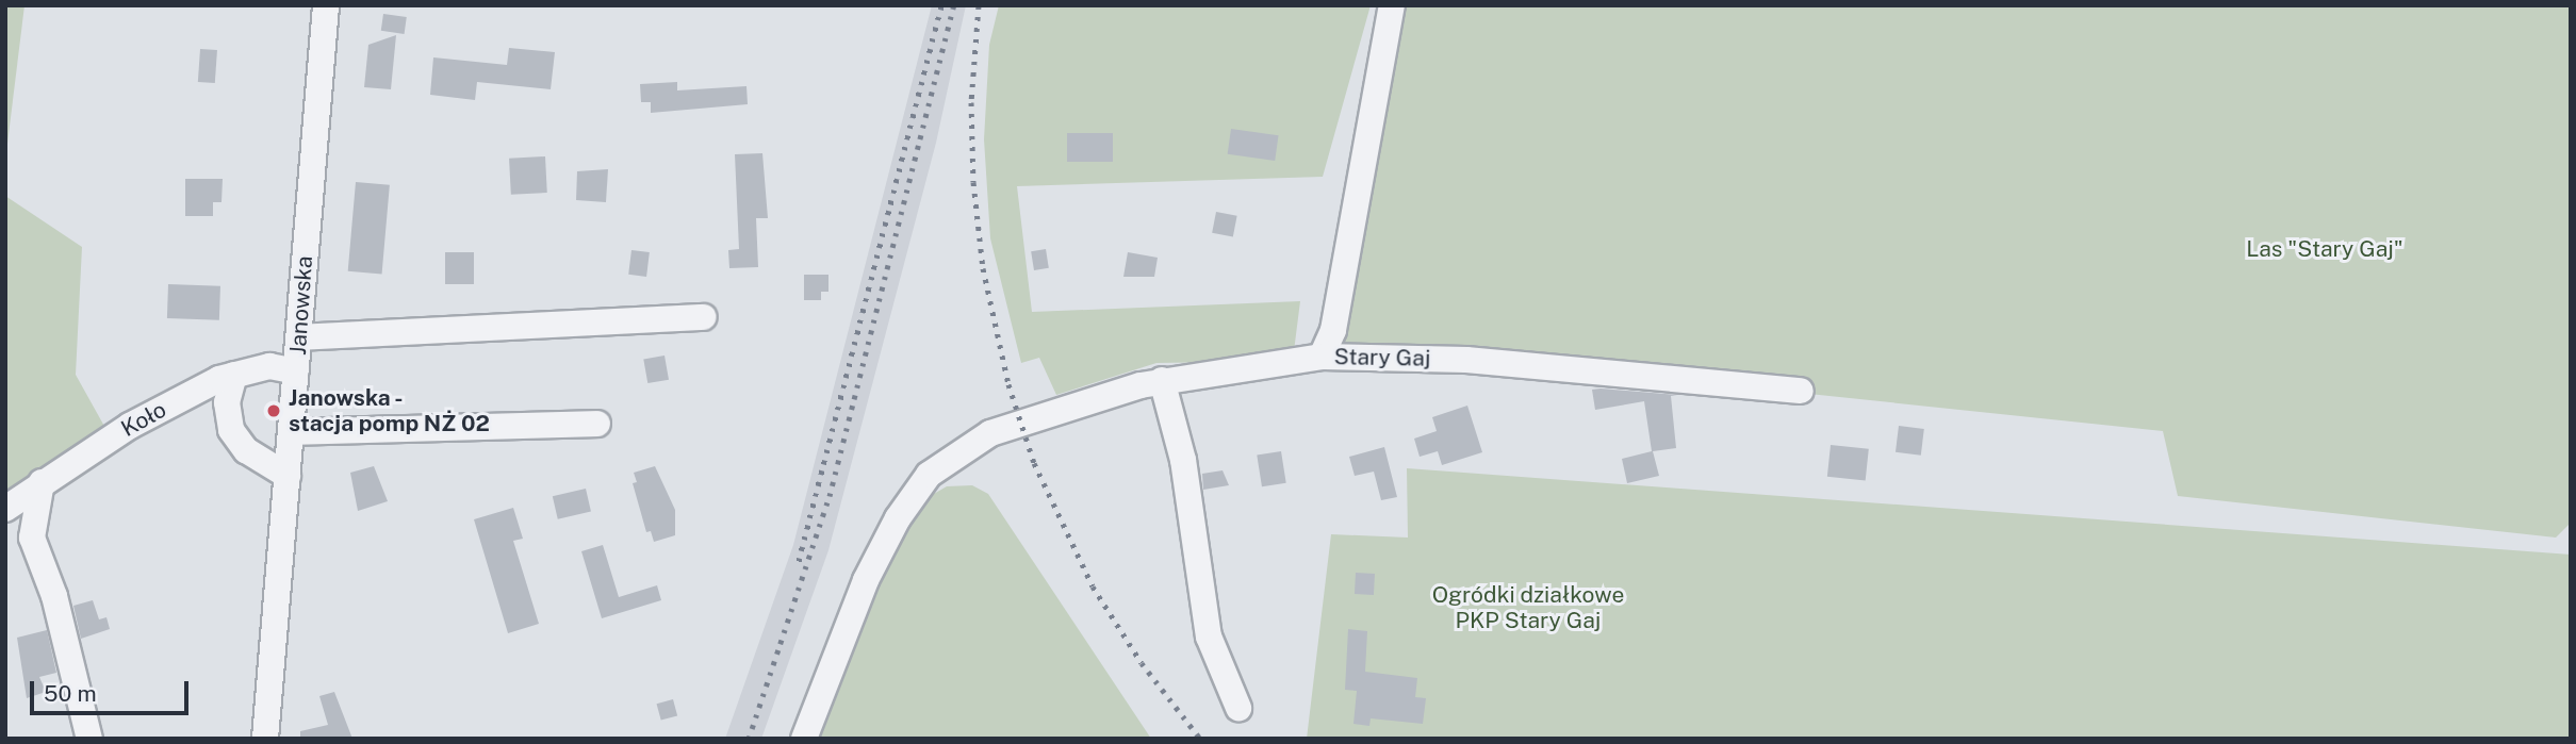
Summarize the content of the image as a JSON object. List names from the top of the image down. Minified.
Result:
{"streets":{"street":["Janowska","Stary Gaj","Koło"]},"crossings":[["Janowska","Koło"]],"parks":["Las \"Stary Gaj\"","Ogródki działkowe PKP Stary Gaj"],"places":["Janowska - stacja pomp NŻ 02"],"scale_bar":"50 m"}
